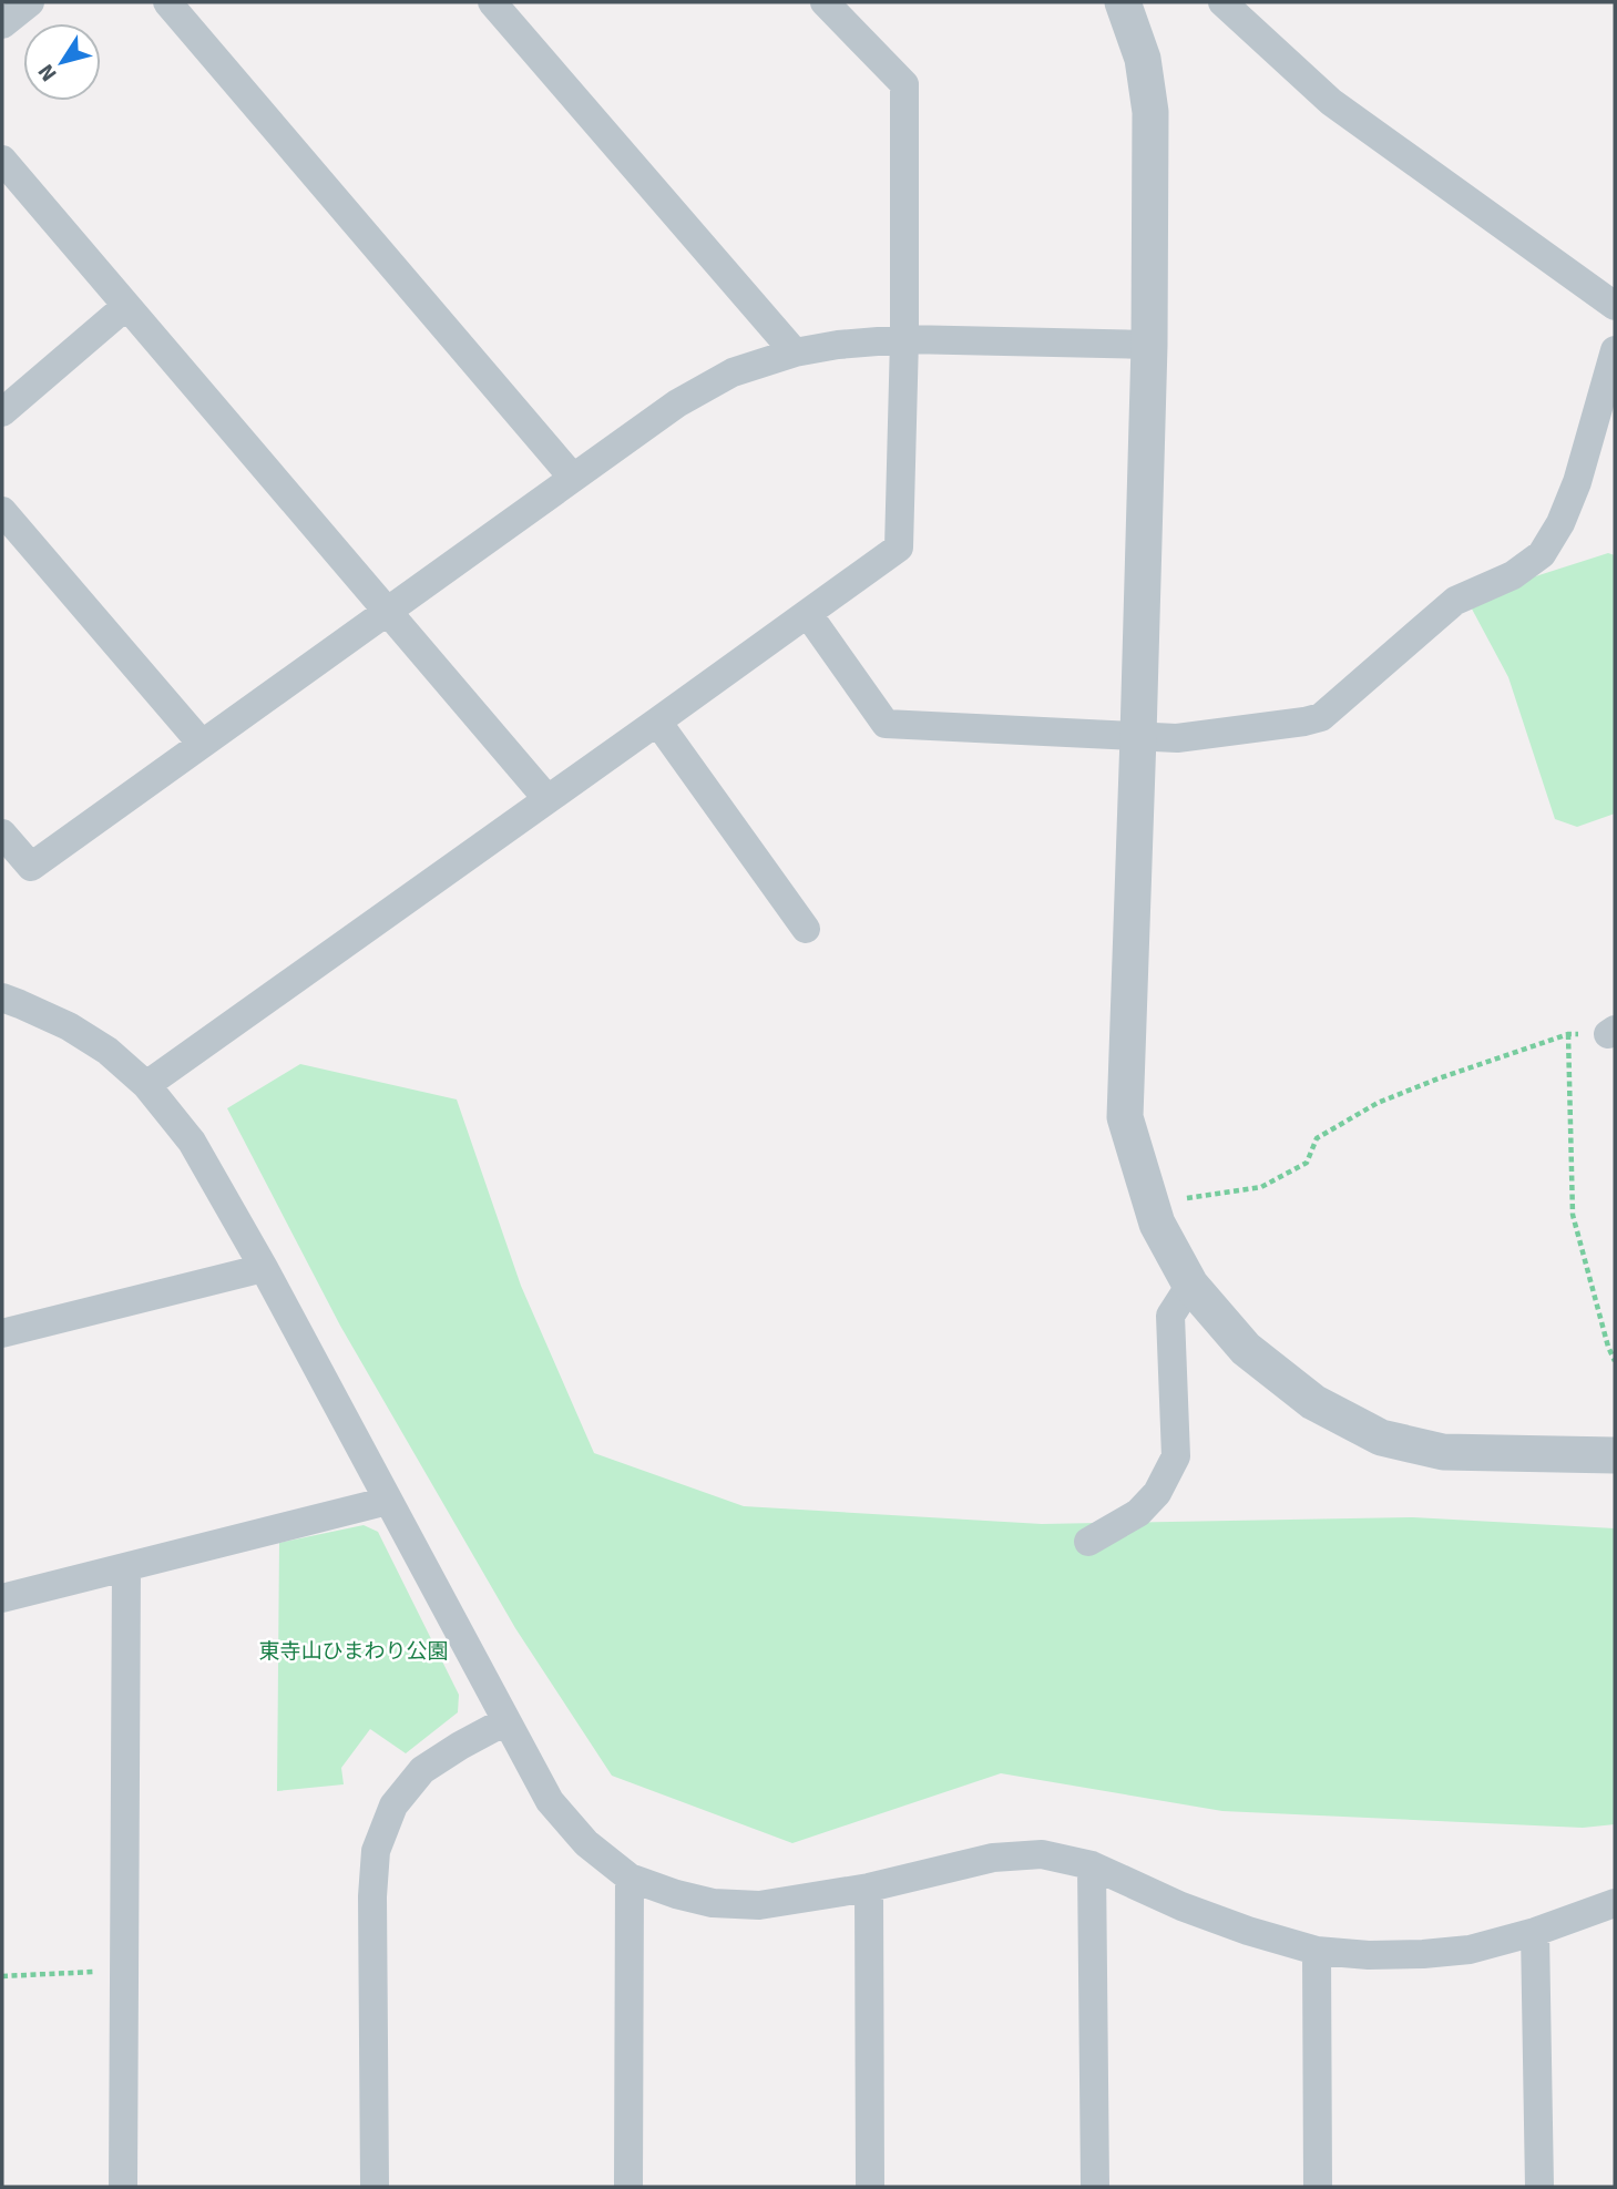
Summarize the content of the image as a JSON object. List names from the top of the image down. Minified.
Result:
{"parks":["東寺山ひまわり公園"],"north":"bottom left"}
